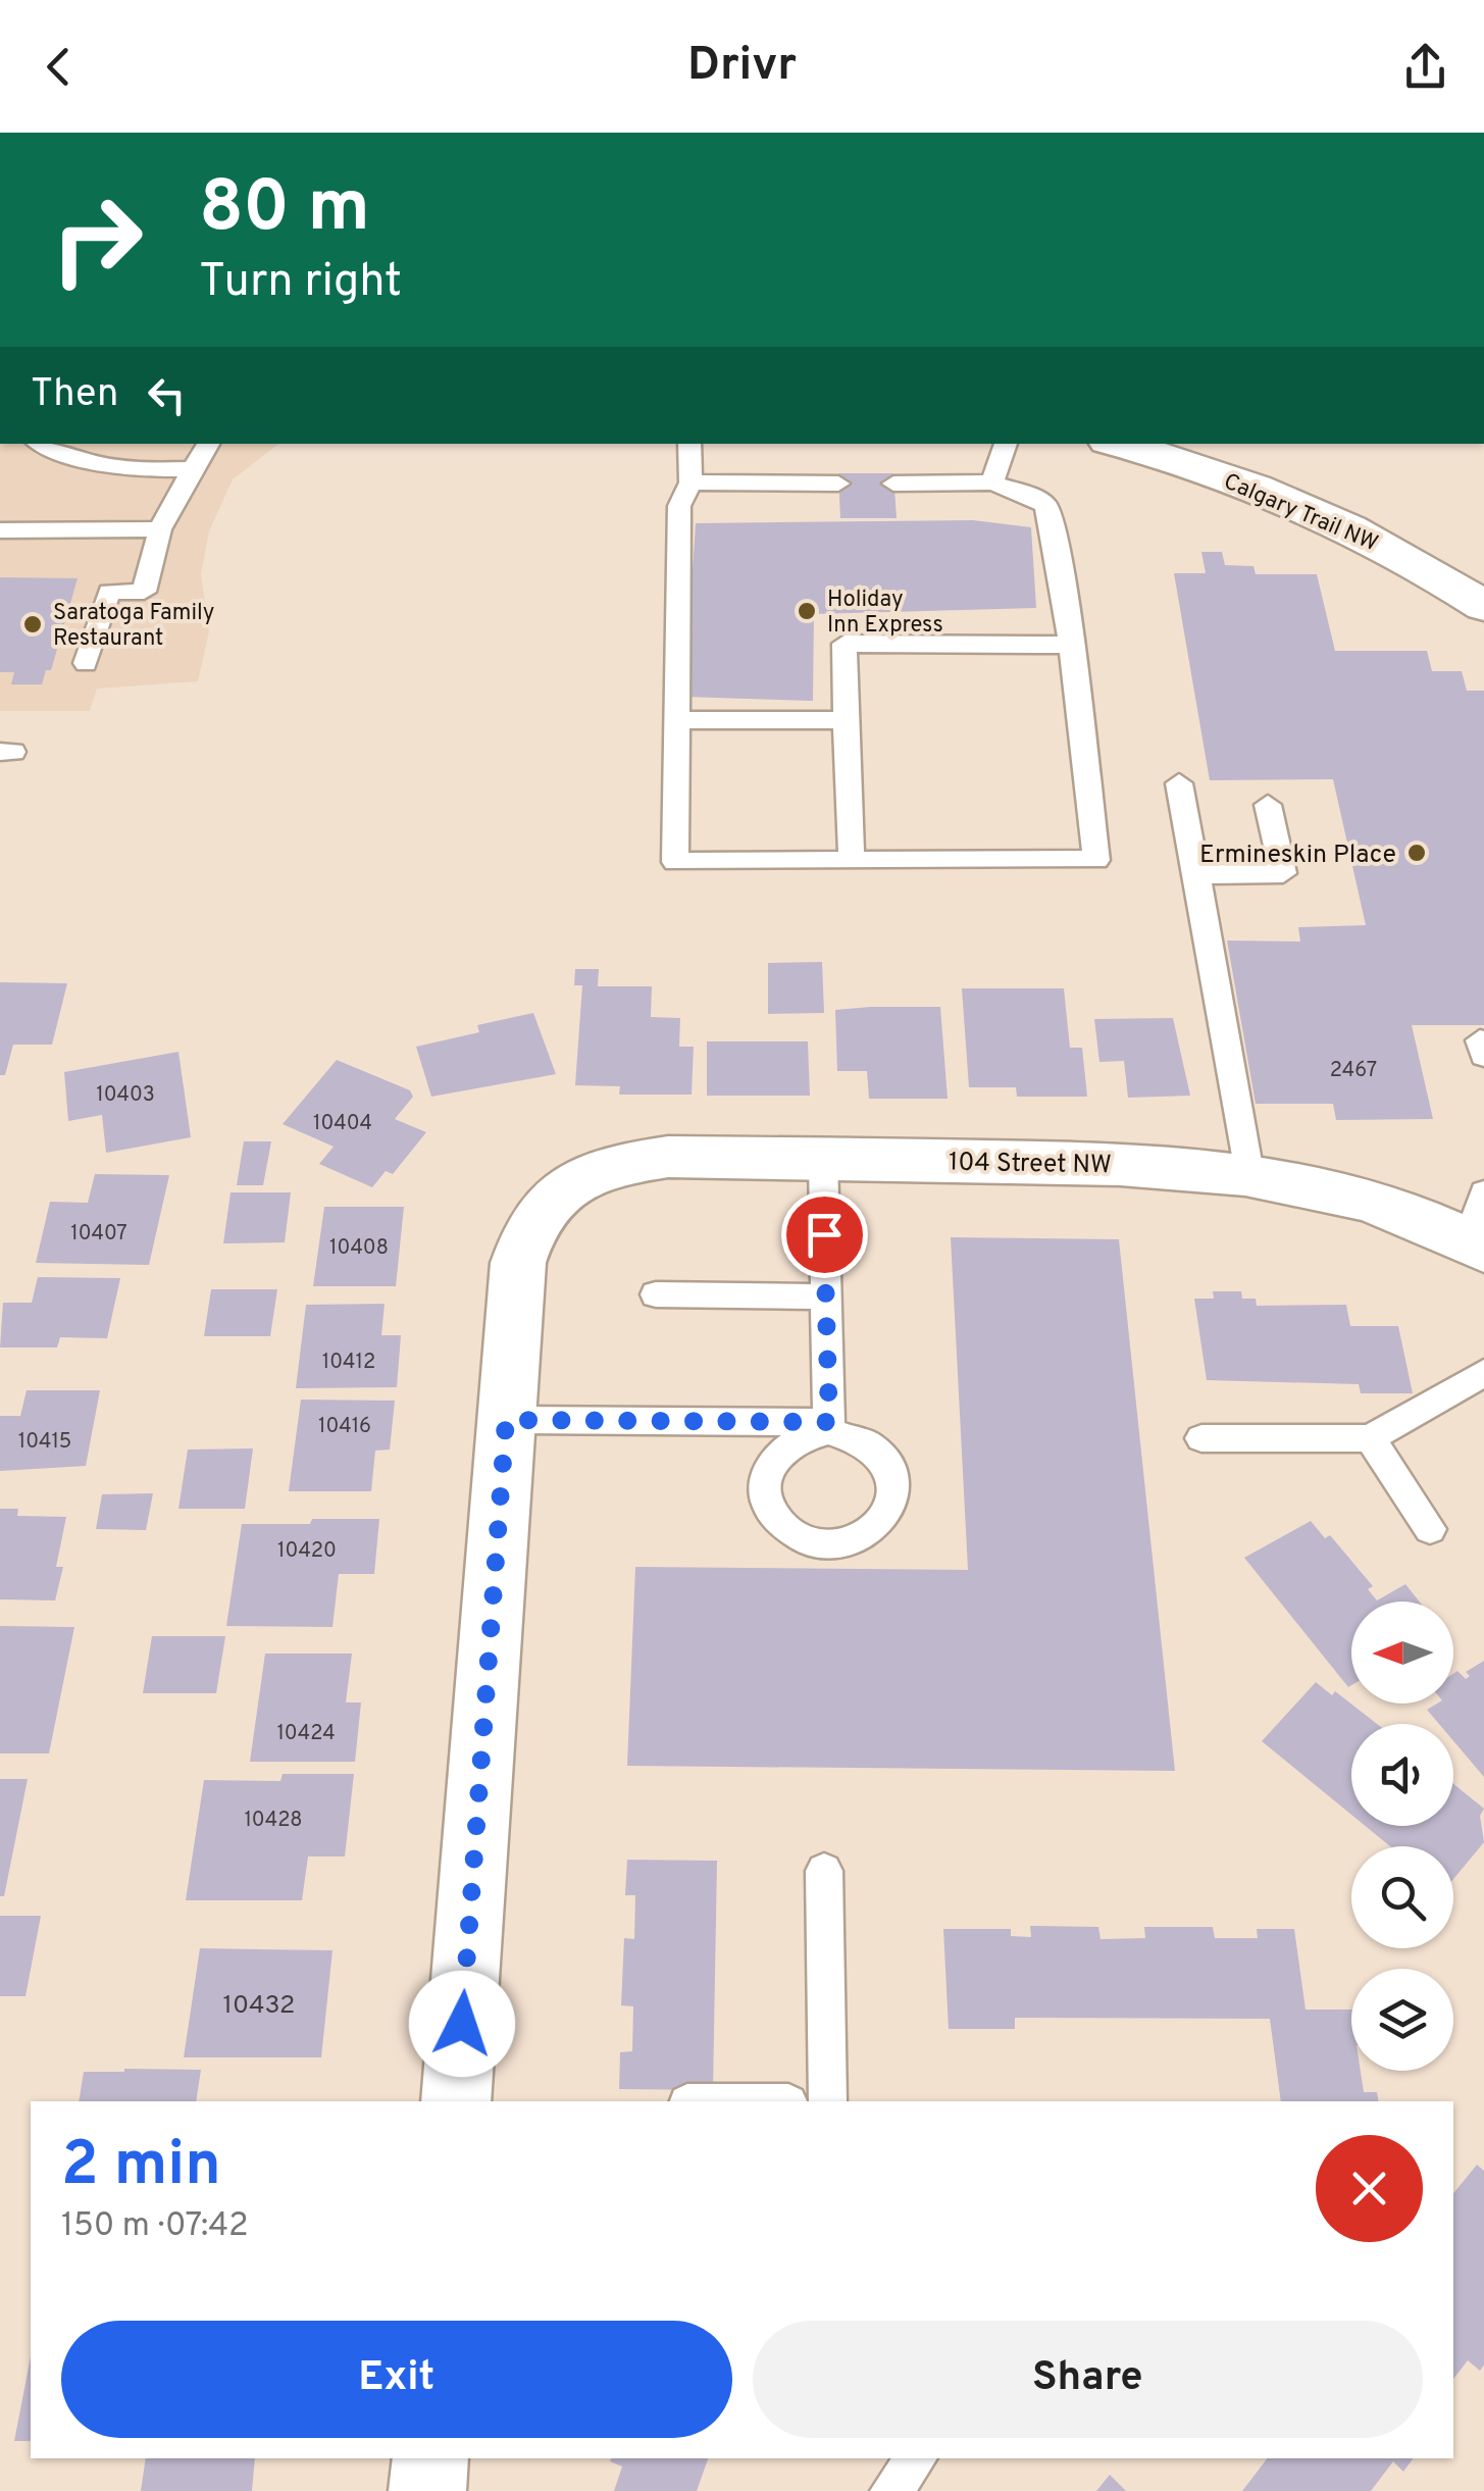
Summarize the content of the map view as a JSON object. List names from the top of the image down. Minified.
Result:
{"streets":{"street":["Calgary Trail NW","104 Street NW"]},"places":["Holiday Inn Express","Saratoga Family Restaurant","Ermineskin Place"],"house_numbers":["2467","10403","10404","10407","10408","10412","10416","10415","10420","10424","10428","10432"],"north":"left","page":{"header":"Drivr","turn":["80 m","Turn right"],"then":"Then","heading":["2 min","150 m · 07:42"],"buttons":["Exit","Share"]}}
